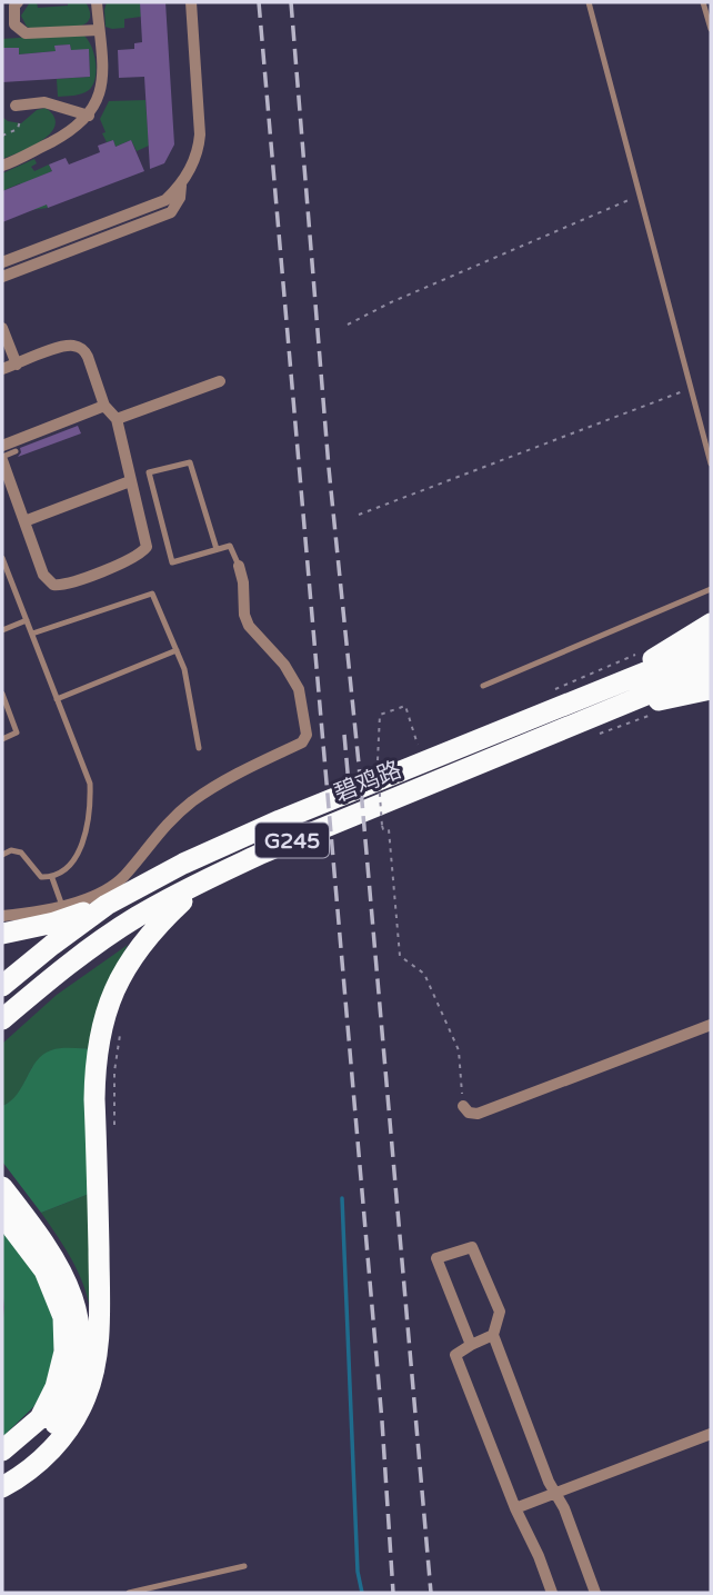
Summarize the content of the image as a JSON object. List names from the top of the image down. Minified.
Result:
{"streets":{"highway":["碧鸡路","G245"]},"crossings":[["碧鸡路","G245"]]}
